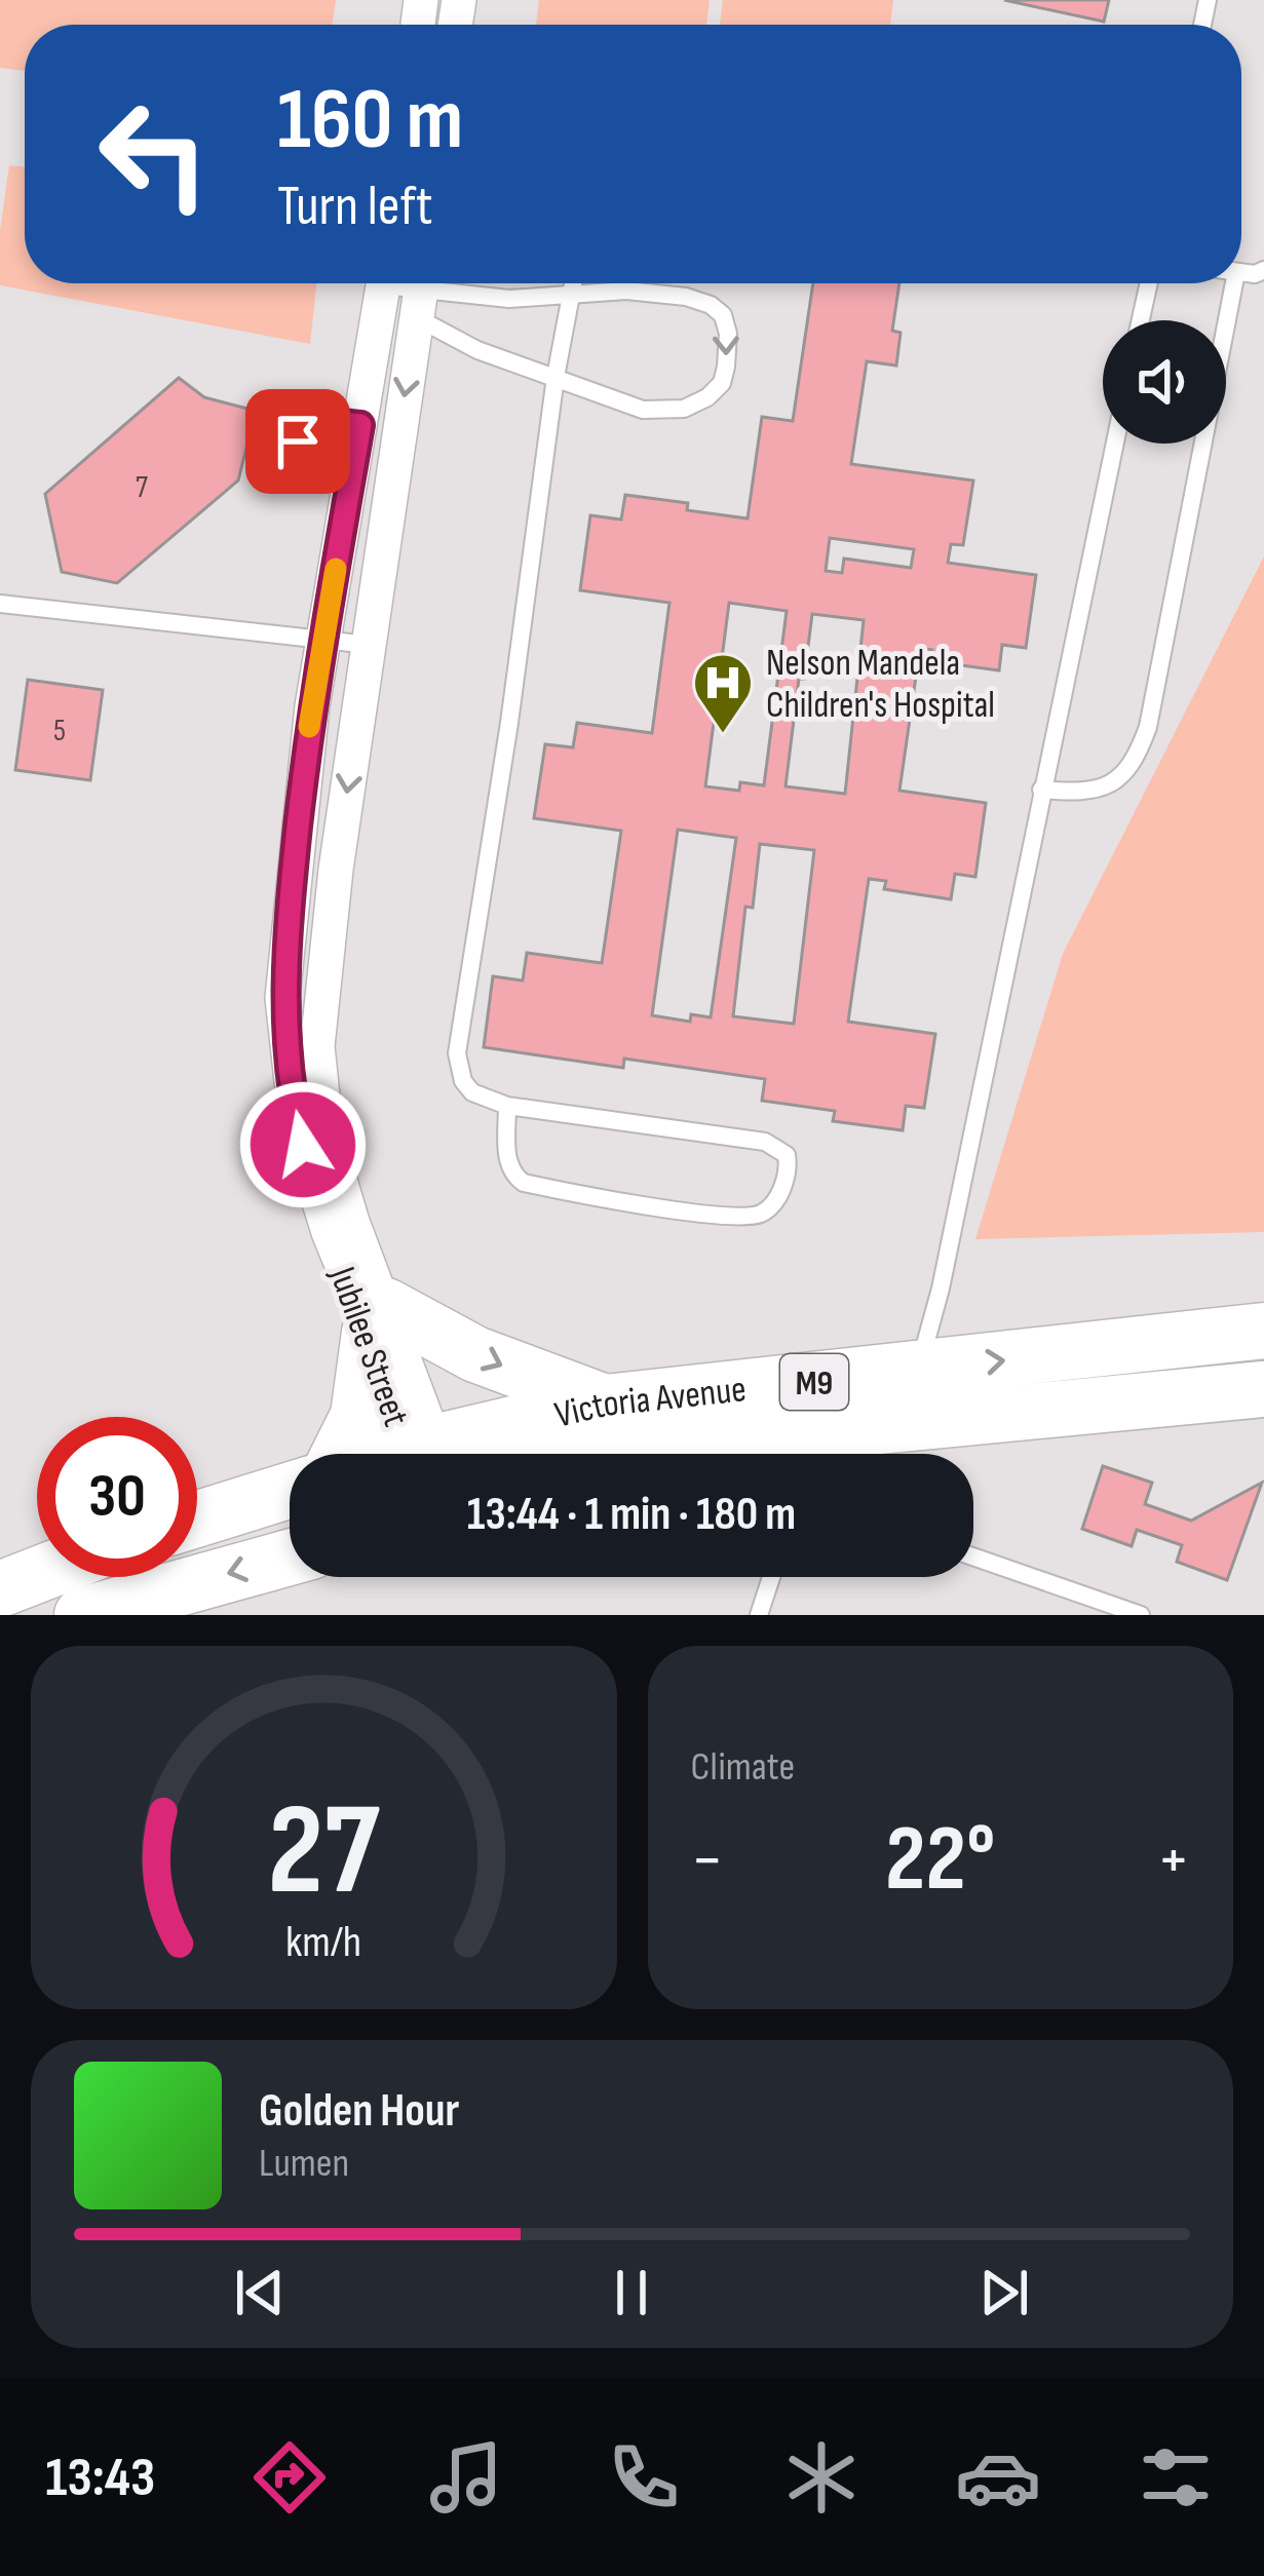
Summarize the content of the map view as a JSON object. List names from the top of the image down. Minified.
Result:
{"streets":{"main road":["M9","Victoria Avenue"],"street":["Jubilee Street"]},"places":{"hospital":["Nelson Mandela Children's Hospital"]},"house_numbers":["7","5"],"page":{"turn":["160 m","Turn left"],"limit":"30","trip":"13:44 · 1 min · 180 m","tile":"Climate","heat":["−","22°","+"],"song":["Golden Hour","Lumen"],"tabs":"13:43","gauge":["27","km/h"]}}
